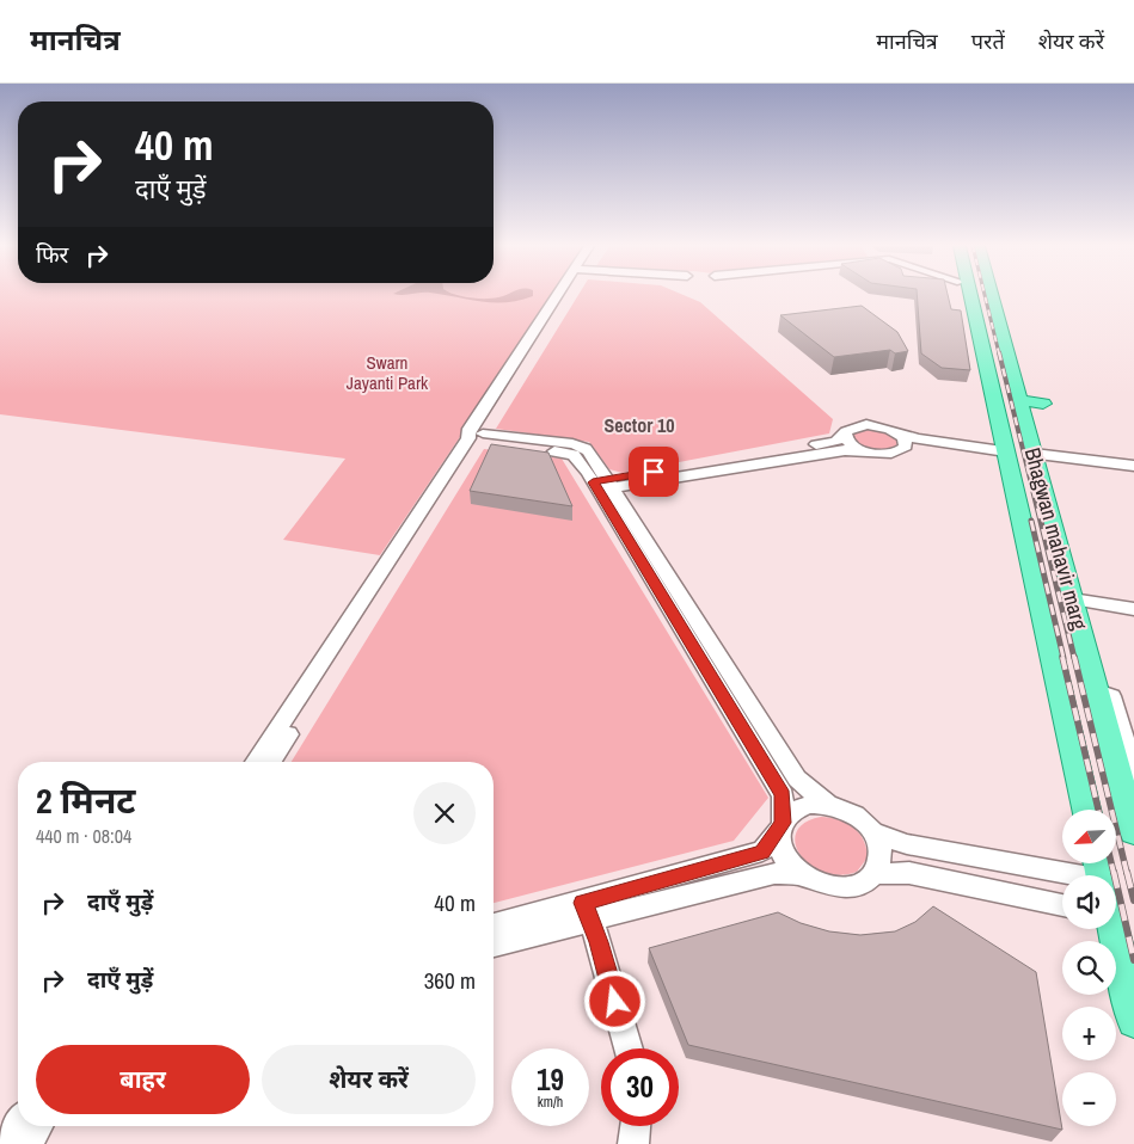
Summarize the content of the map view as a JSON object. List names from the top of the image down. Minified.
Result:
{"streets":{"main road":["Bhagwan mahavir marg"]},"districts":["Sector 10"],"parks":["Swarn Jayanti Park"],"north":"bottom left","page":{"header":"मानचित्र","nav":["मानचित्र","परतें","शेयर करें"],"turn":["40 m","दाएँ मुड़ें"],"then":"फिर","heading":["2 मिनट","440 m · 08:04"],"map_buttons":["+","−"],"list":[{"name":"दाएँ मुड़ें","value":"40 m"},{"name":"दाएँ मुड़ें","value":"360 m"}],"buttons":["बाहर","शेयर करें"],"speed":"19 km/h","limit":"30"}}
